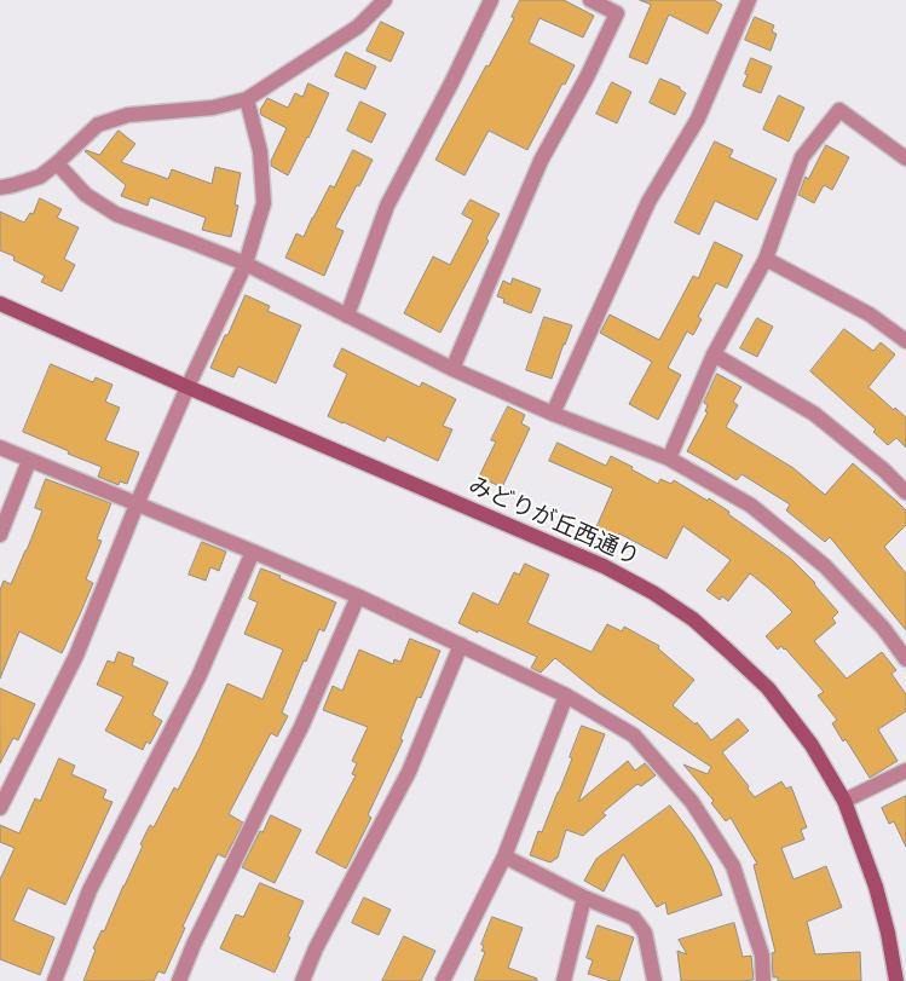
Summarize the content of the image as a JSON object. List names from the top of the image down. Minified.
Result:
{"streets":{"street":["みどりが丘西通り"]}}
